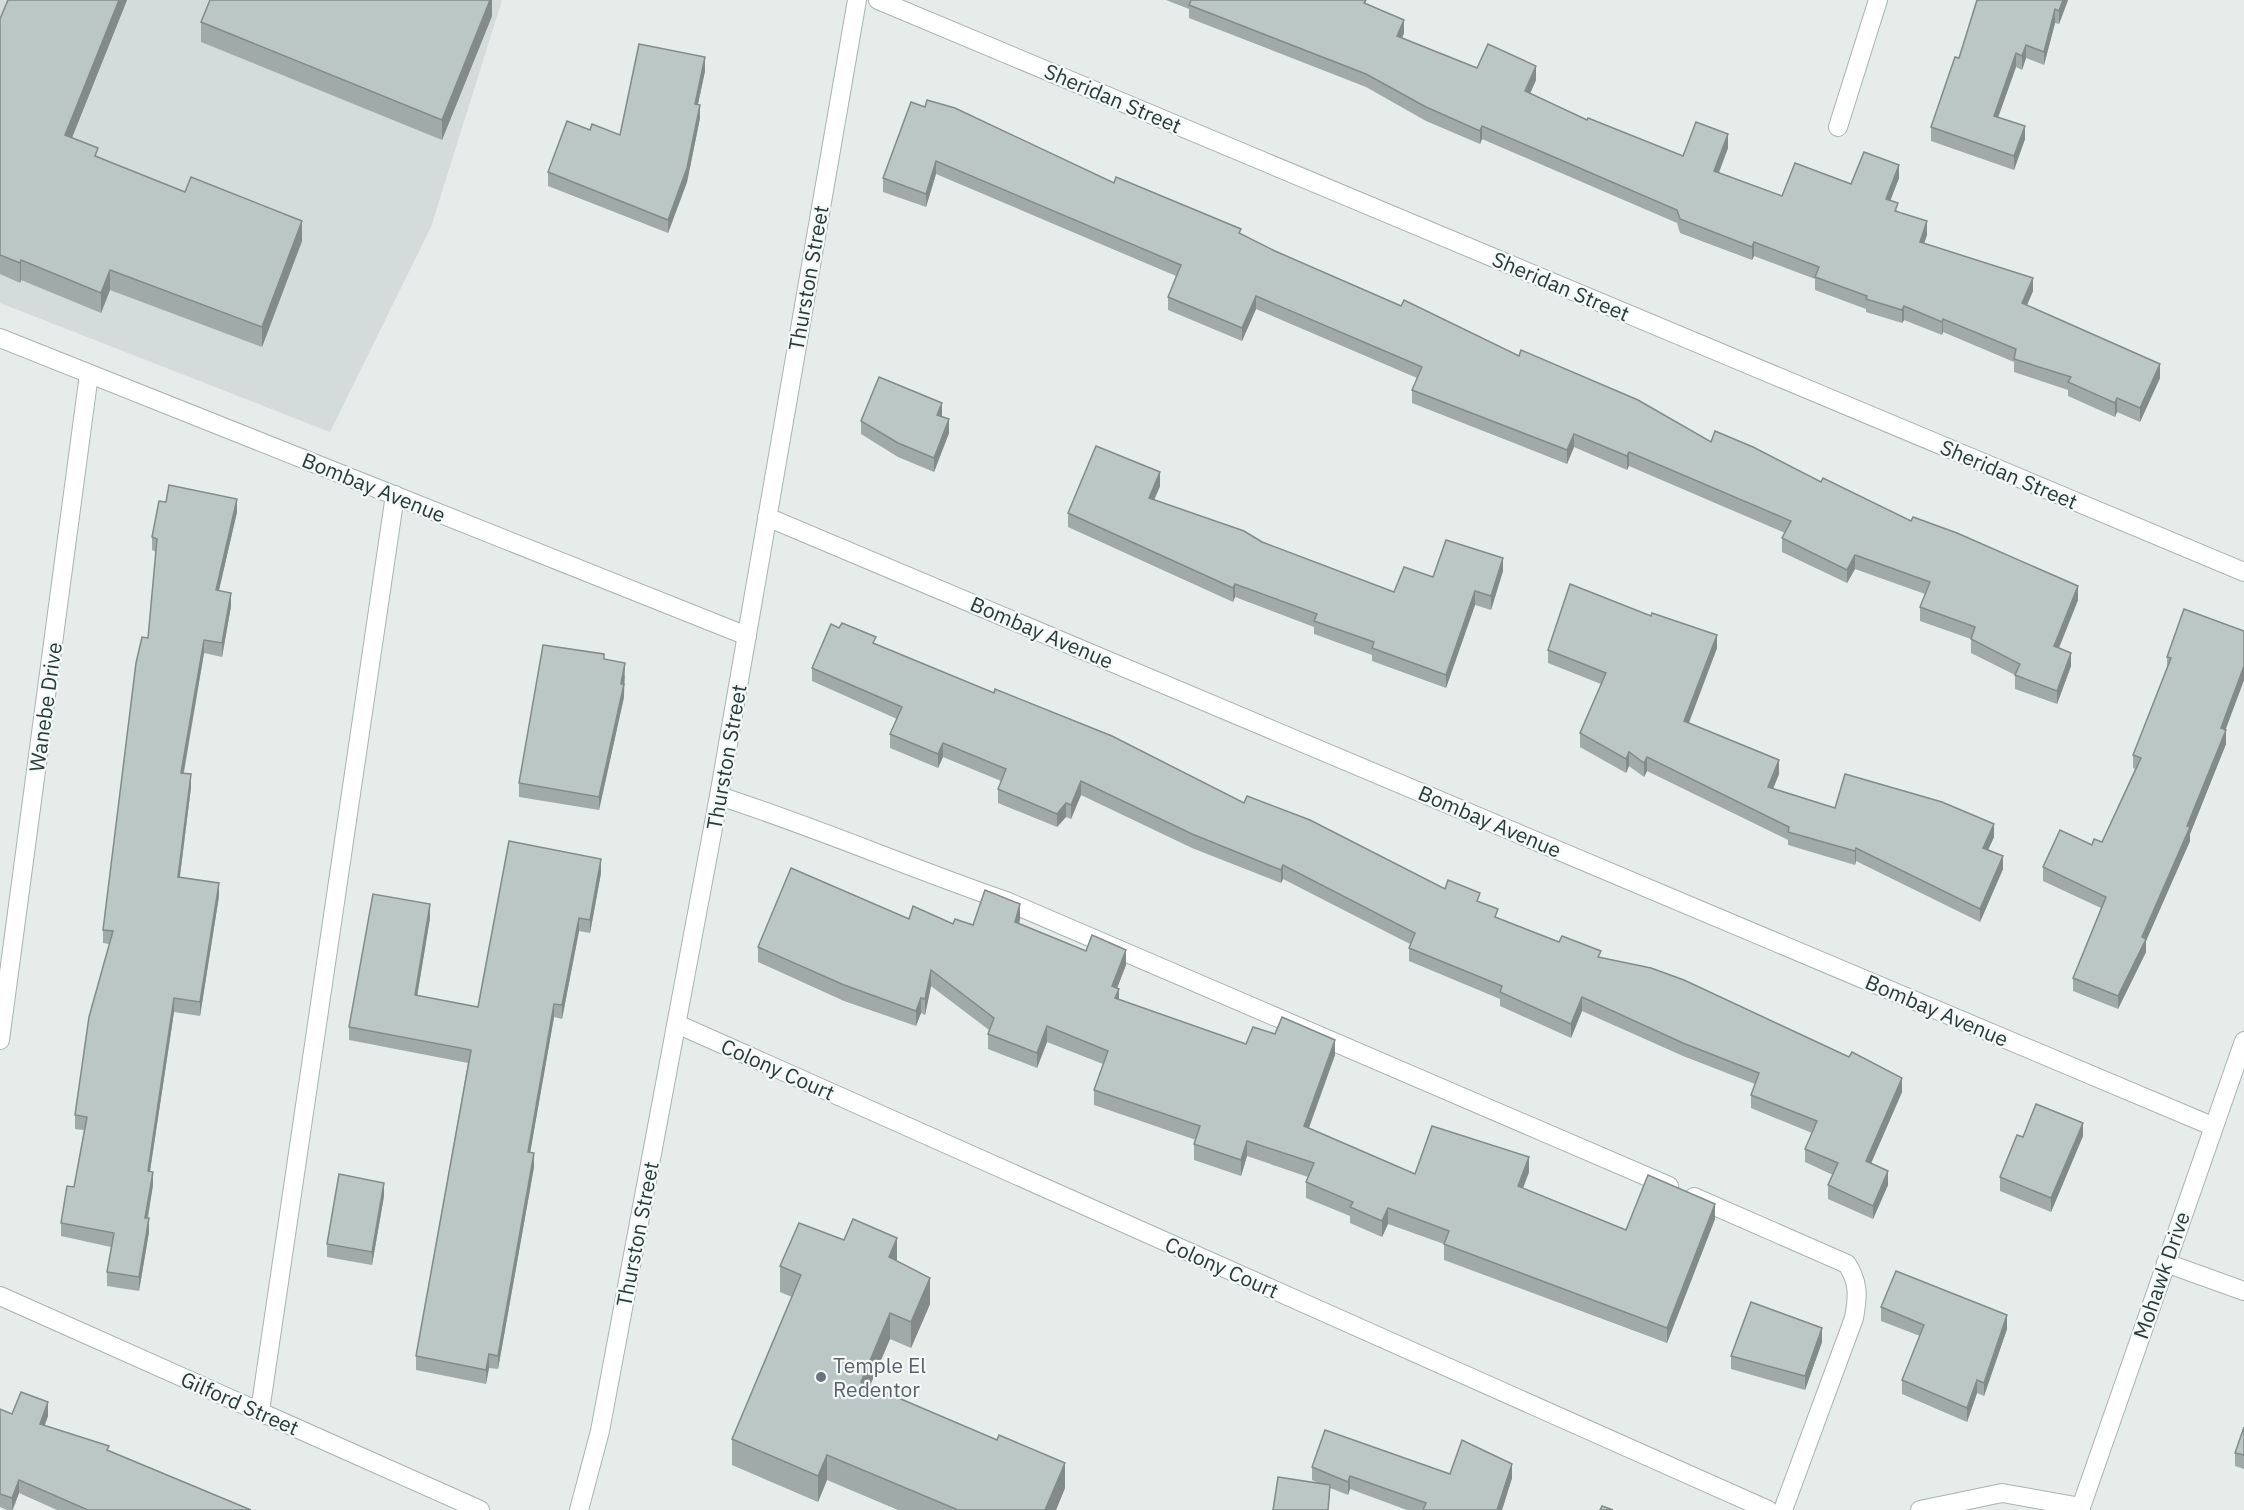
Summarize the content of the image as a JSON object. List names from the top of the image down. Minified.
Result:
{"streets":{"street":["Sheridan Street","Thurston Street","Bombay Avenue","Wanebe Drive","Colony Court","Mohawk Drive","Gilford Street"]},"crossings":[["Thurston Street","Bombay Avenue"],["Thurston Street","Colony Court"],["Bombay Avenue","Wanebe Drive"],["Bombay Avenue","Mohawk Drive"]],"places":["Temple El Redentor"]}
